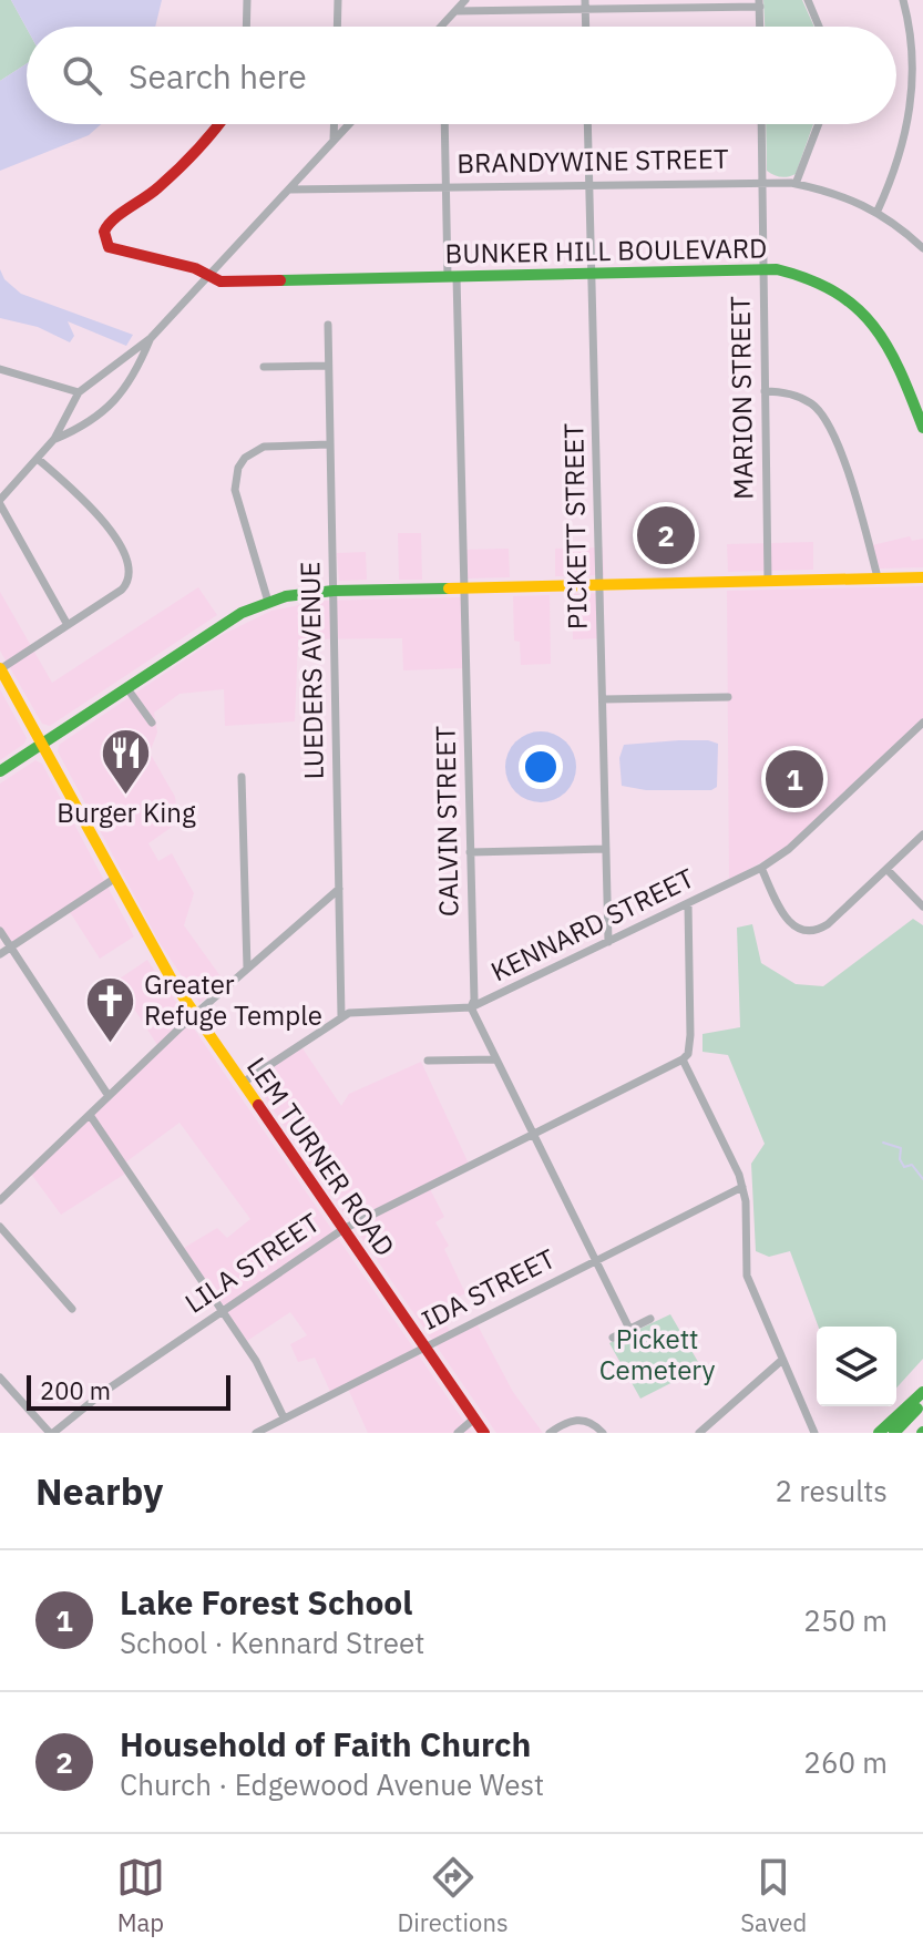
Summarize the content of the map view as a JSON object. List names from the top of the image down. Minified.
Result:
{"streets":{"main road":["BUNKER HILL BOULEVARD","LEM TURNER ROAD"],"street":["BRANDYWINE STREET","MARION STREET","PICKETT STREET","LUEDERS AVENUE","CALVIN STREET","KENNARD STREET","LILA STREET","IDA STREET"]},"crossings":[["BRANDYWINE STREET","MARION STREET"],["BRANDYWINE STREET","PICKETT STREET"],["BRANDYWINE STREET","CALVIN STREET"],["BUNKER HILL BOULEVARD","MARION STREET"],["BUNKER HILL BOULEVARD","PICKETT STREET"],["BUNKER HILL BOULEVARD","CALVIN STREET"],["PICKETT STREET","KENNARD STREET"],["LUEDERS AVENUE","KENNARD STREET"],["CALVIN STREET","KENNARD STREET"],["CALVIN STREET","LILA STREET"],["CALVIN STREET","IDA STREET"],["KENNARD STREET","LEM TURNER ROAD"],["LEM TURNER ROAD","LILA STREET"],["LEM TURNER ROAD","IDA STREET"]],"parks":["Pickett Cemetery"],"places":{"restaurant":["Burger King"],"church":["Greater Refuge Temple"]},"scale_bar":"200 m","page":{"search":"Search here","pins":["2","1"],"scale":"200 m","heading":["Nearby","2 results"],"list":[{"mark":"1","name":"Lake Forest School","note":"School · Kennard Street","value":"250 m"},{"mark":"2","name":"Household of Faith Church","note":"Church · Edgewood Avenue West","value":"260 m"}],"nav":["Map","Directions","Saved"]}}
